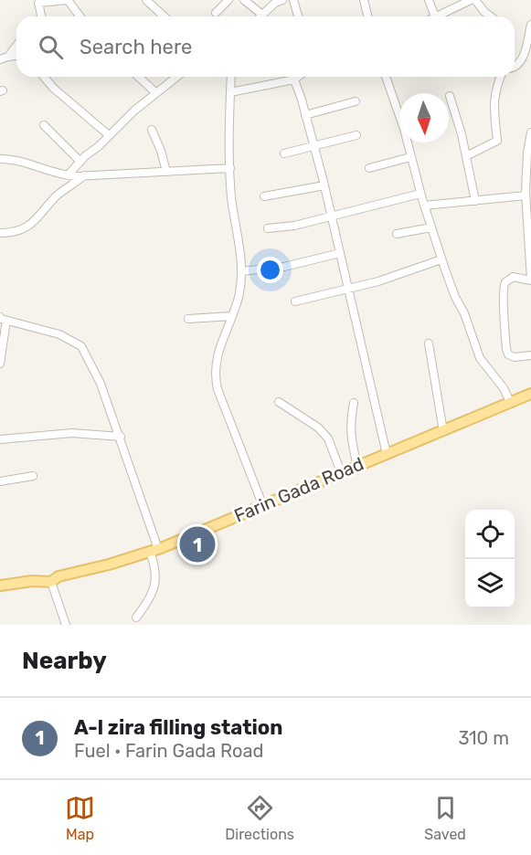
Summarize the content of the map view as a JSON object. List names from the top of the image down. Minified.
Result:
{"streets":{"main road":["Farin Gada Road"]},"north":"bottom","page":{"search":"Search here","pins":"1","heading":"Nearby","list":[{"mark":"1","name":"A-l zira filling station","note":"Fuel · Farin Gada Road","value":"310 m"}],"nav":["Map","Directions","Saved"]}}
